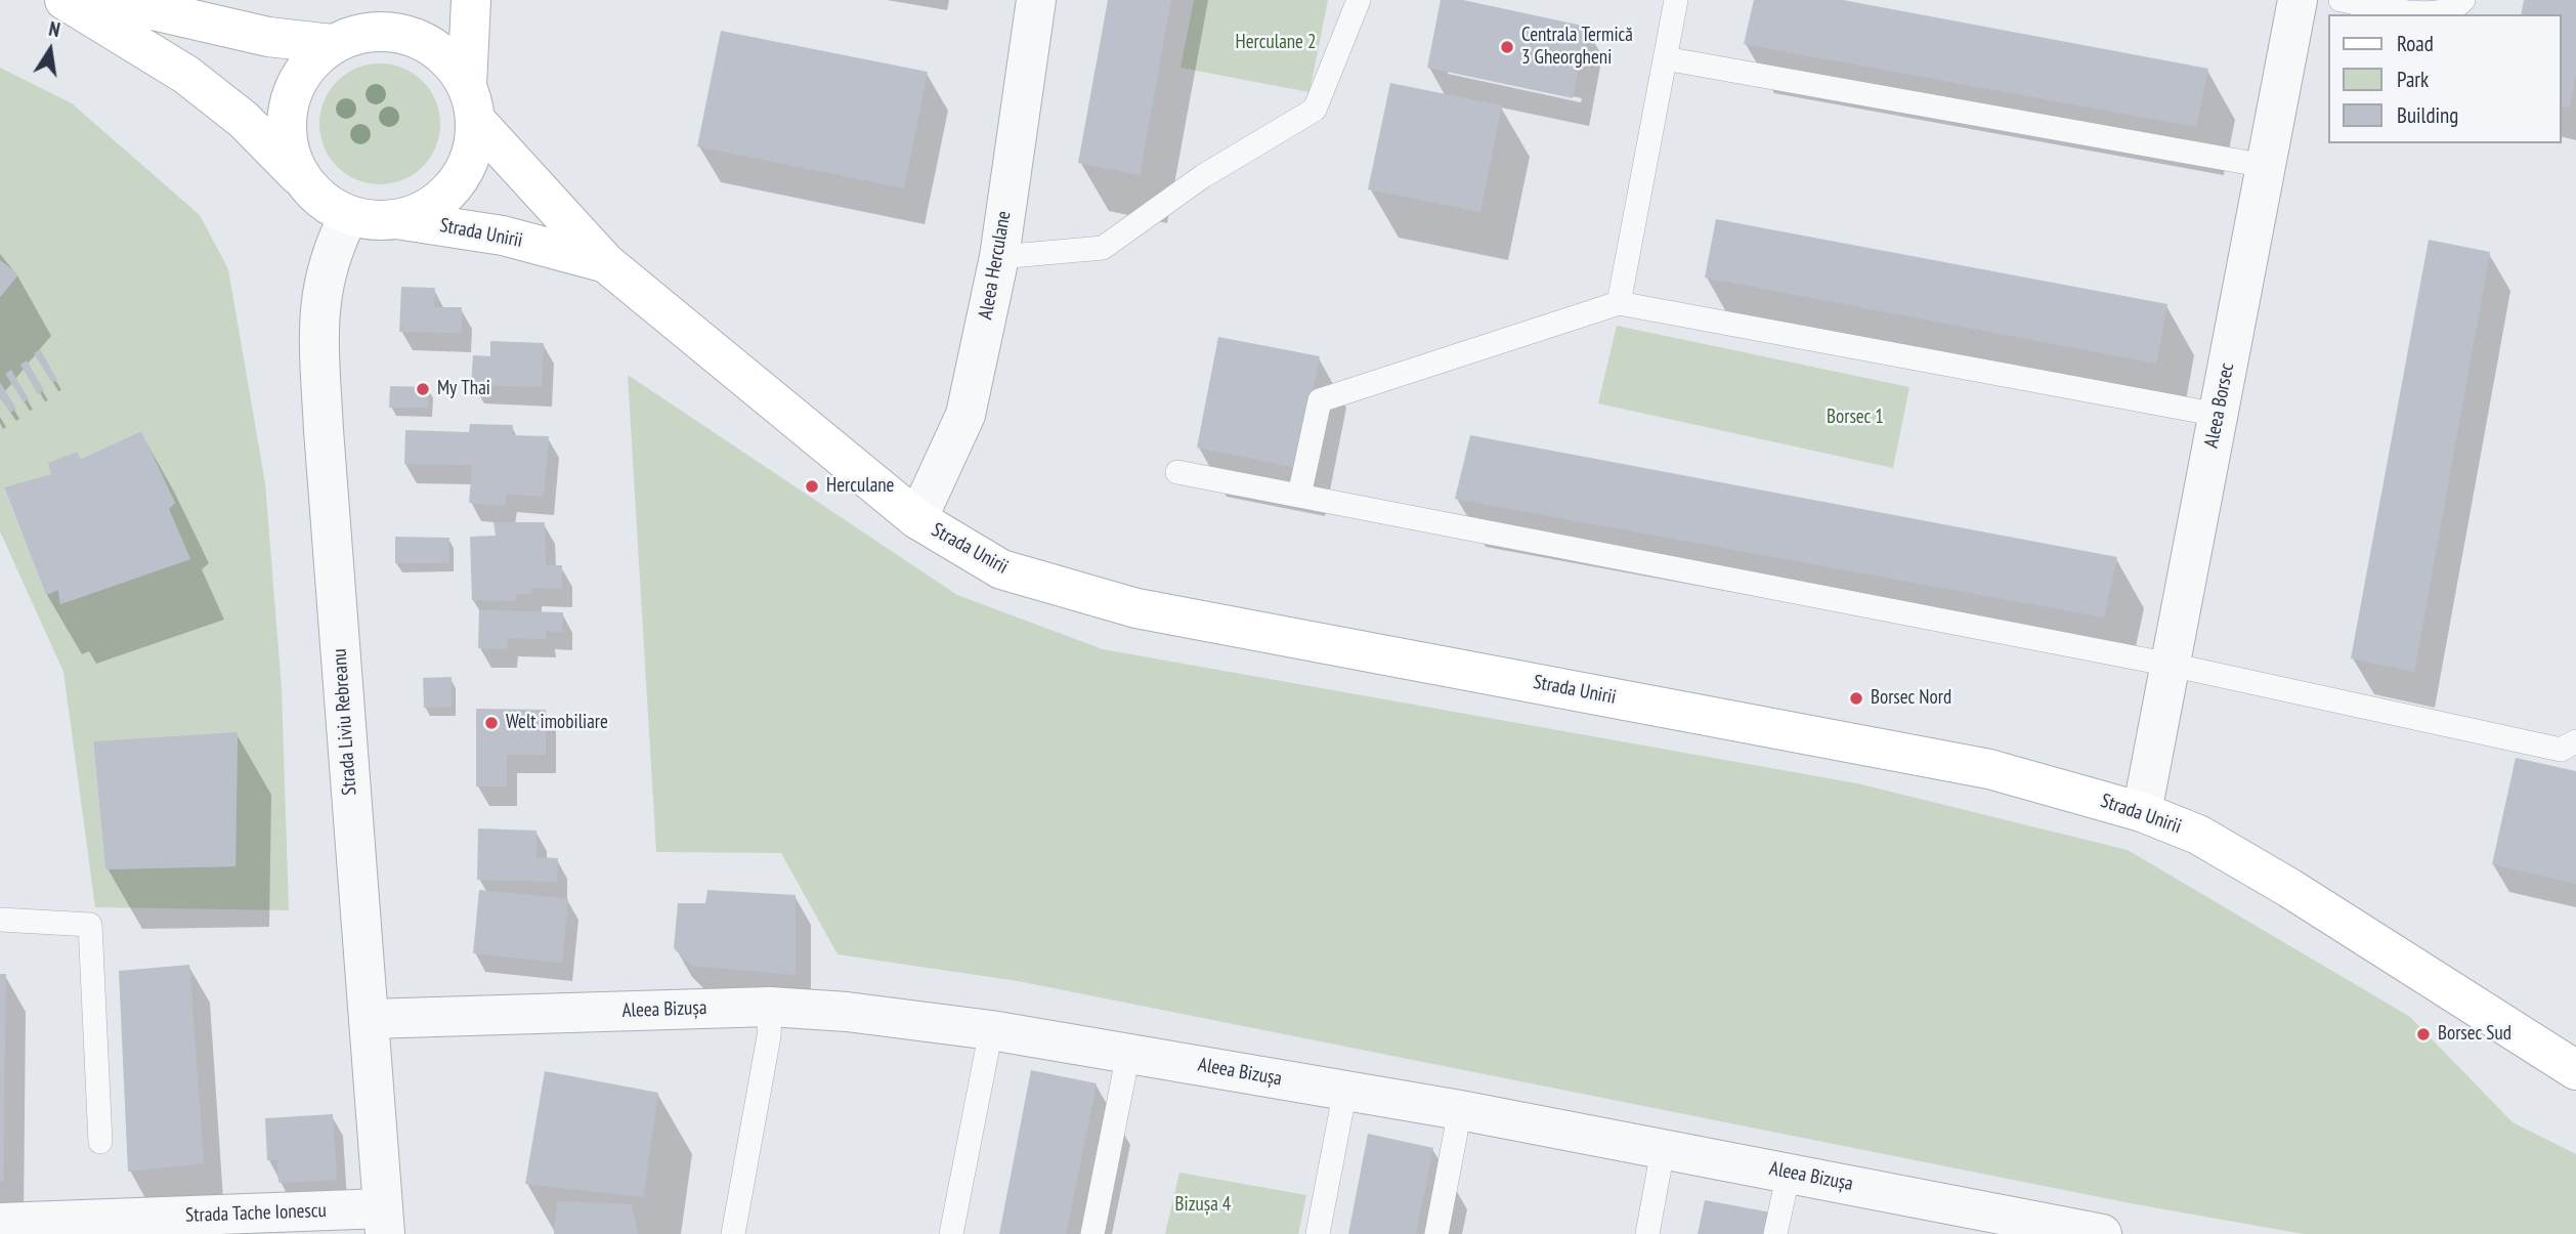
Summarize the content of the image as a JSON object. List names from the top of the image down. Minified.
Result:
{"streets":{"main road":["Strada Unirii"],"street":["Aleea Herculane","Aleea Borsec","Strada Liviu Rebreanu","Aleea Bizușa","Strada Tache Ionescu"]},"crossings":[["Strada Unirii","Aleea Herculane"],["Strada Unirii","Aleea Borsec"],["Strada Unirii","Strada Liviu Rebreanu"],["Strada Liviu Rebreanu","Aleea Bizușa"],["Strada Liviu Rebreanu","Strada Tache Ionescu"]],"parks":["Herculane 2","Borsec 1","Bizușa 4"],"places":["Centrala Termică 3 Gheorgheni","My Thai","Herculane","Borsec Nord","Welt imobiliare","Borsec Sud"],"legend":["Road","Park","Building"],"north":"top"}
